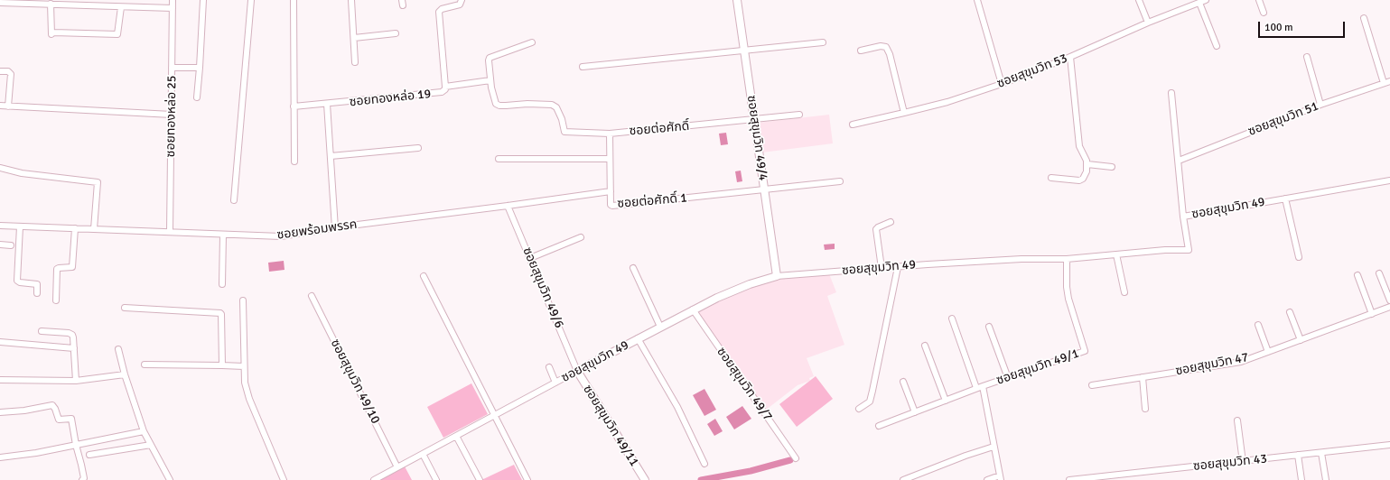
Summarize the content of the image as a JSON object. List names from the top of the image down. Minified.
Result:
{"streets":{"street":["ซอยสุขุมวิท 53","ซอยทองหล่อ 19","ซอยทองหล่อ 25","ซอยสุขุมวิท 51","ซอยต่อศักดิ์","ซอยสุขุมวิท 49/4","ซอยต่อศักดิ์ 1","ซอยสุขุมวิท 49","ซอยพร้อมพรรค","ซอยสุขุมวิท 49/6","ซอยสุขุมวิท 47","ซอยสุขุมวิท 49/1","ซอยสุขุมวิท 49/10","ซอยสุขุมวิท 49/7","ซอยสุขุมวิท 49/11","ซอยสุขุมวิท 43"]},"crossings":[["ซอยทองหล่อ 25","ซอยพร้อมพรรค"],["ซอยต่อศักดิ์","ซอยสุขุมวิท 49/4"],["ซอยต่อศักดิ์","ซอยต่อศักดิ์ 1"],["ซอยสุขุมวิท 49/4","ซอยต่อศักดิ์ 1"],["ซอยสุขุมวิท 49/4","ซอยสุขุมวิท 49"],["ซอยต่อศักดิ์ 1","ซอยพร้อมพรรค"],["ซอยสุขุมวิท 49","ซอยสุขุมวิท 49/6"],["ซอยสุขุมวิท 49","ซอยสุขุมวิท 49/1"],["ซอยสุขุมวิท 49","ซอยสุขุมวิท 49/10"],["ซอยสุขุมวิท 49","ซอยสุขุมวิท 49/7"],["ซอยสุขุมวิท 49","ซอยสุขุมวิท 49/11"],["ซอยพร้อมพรรค","ซอยสุขุมวิท 49/6"],["ซอยสุขุมวิท 49/6","ซอยสุขุมวิท 49/11"]],"scale_bar":"100 m"}
